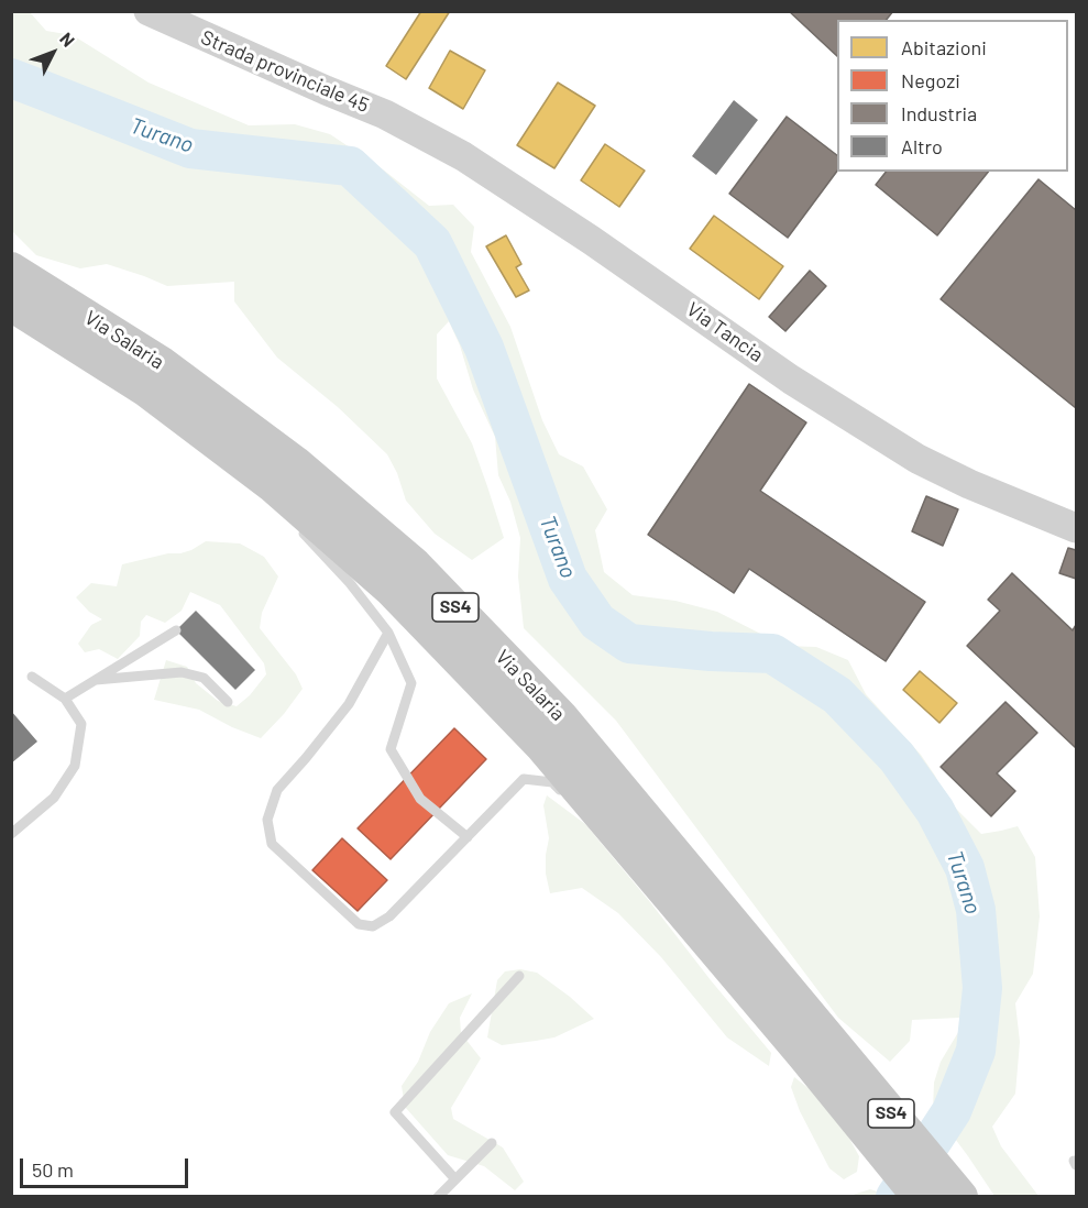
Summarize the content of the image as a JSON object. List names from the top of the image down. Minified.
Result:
{"streets":{"highway":["Via Salaria","SS4"],"main road":["Strada provinciale 45","Via Tancia"]},"crossings":[["Strada provinciale 45","Via Tancia"]],"water":["Turano"],"legend":["Abitazioni","Negozi","Industria","Altro"],"scale_bar":"50 m","north":"top right"}
